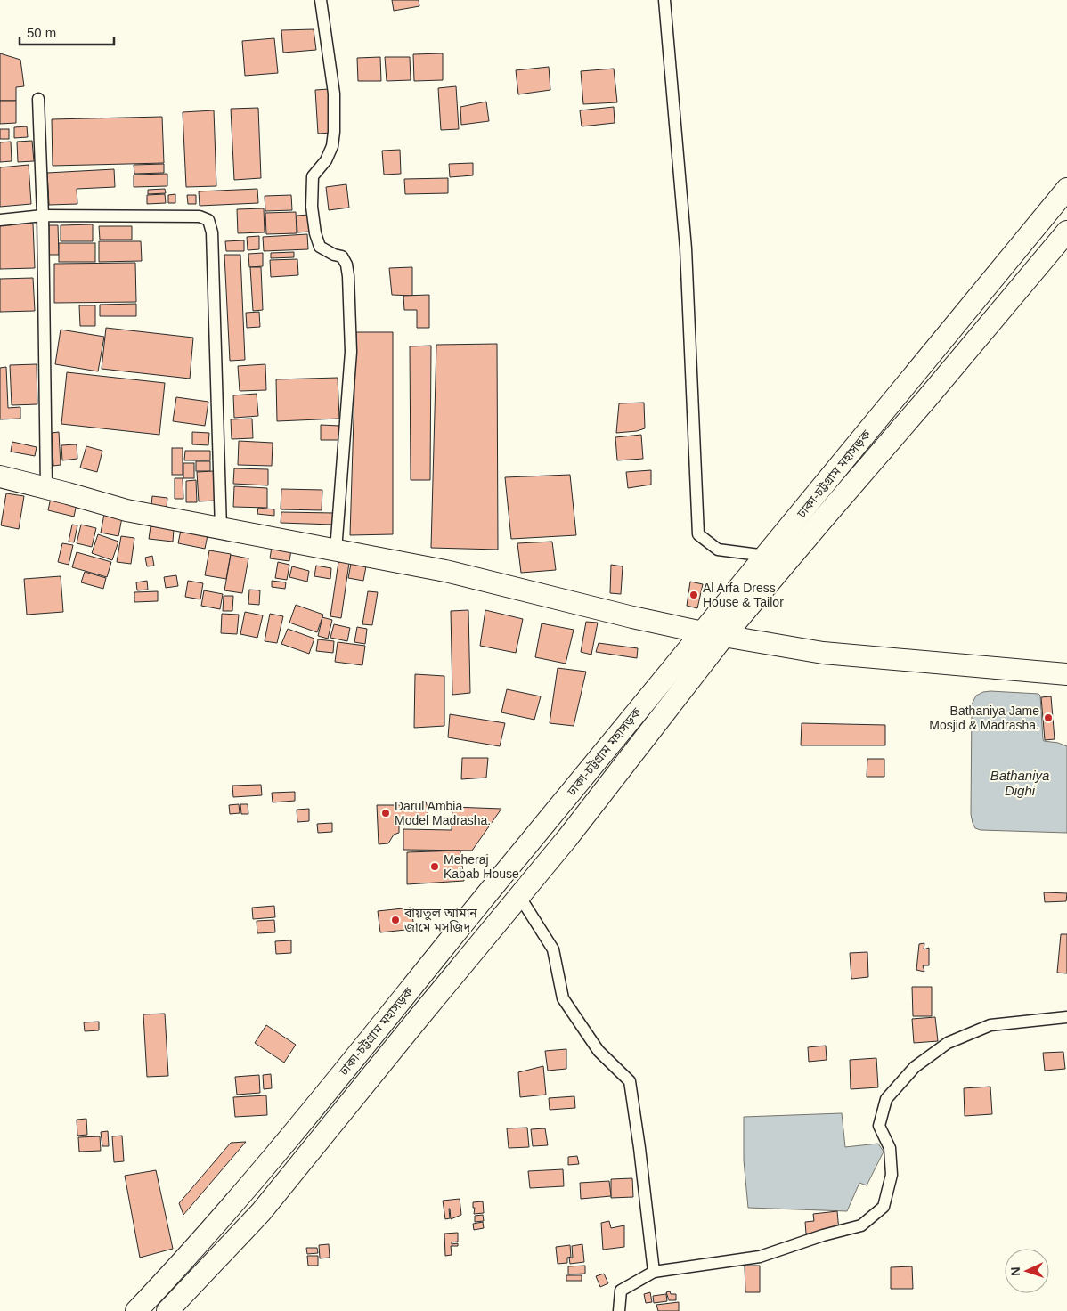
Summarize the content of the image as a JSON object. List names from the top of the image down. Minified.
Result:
{"streets":{"highway":["ঢাকা-চট্টগ্রাম মহাসড়ক"]},"water":["Bathaniya Dighi"],"places":["Al Arfa Dress House & Tailor","Bathaniya Jame Mosjid & Madrasha.","Darul Ambia Model Madrasha.","Meheraj Kabab House","বায়তুল আমান জামে মসজিদ"],"scale_bar":"50 m","north":"left"}
